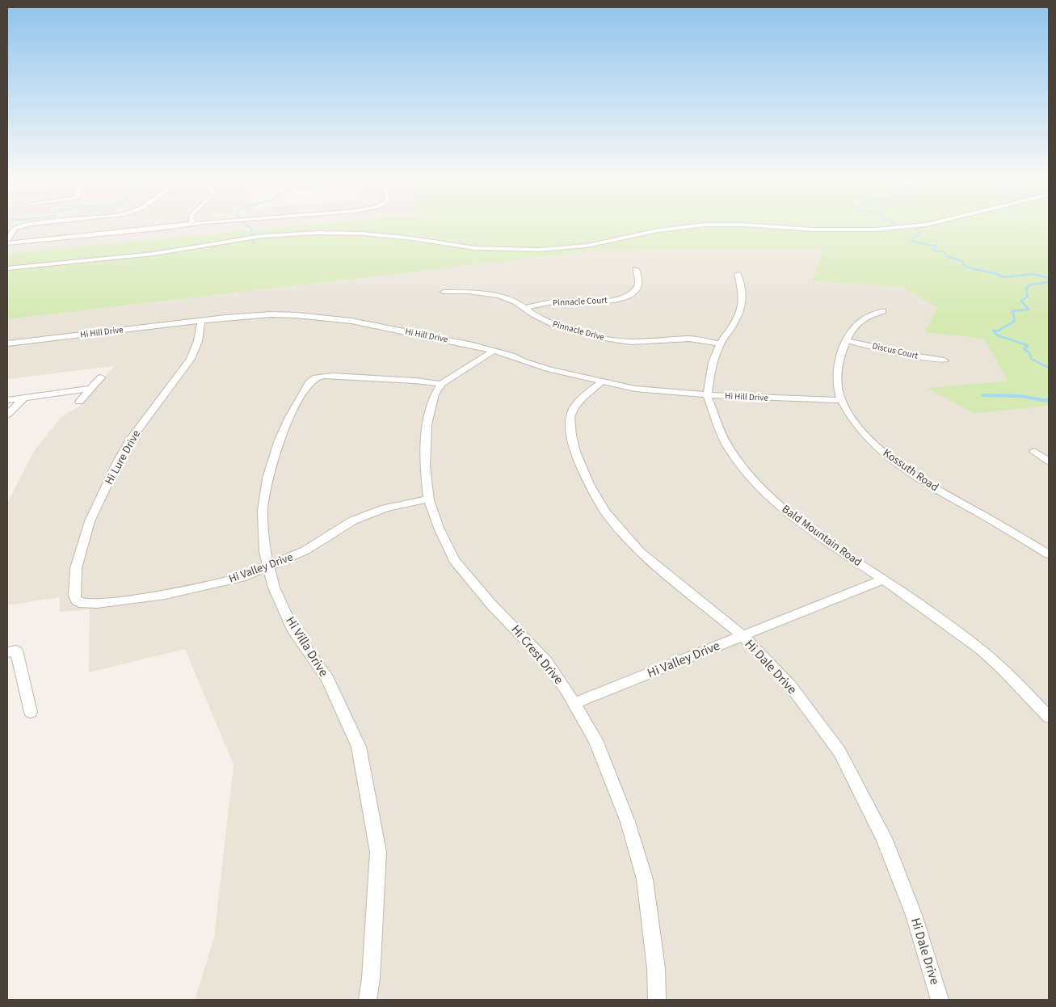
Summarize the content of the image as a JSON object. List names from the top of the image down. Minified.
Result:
{"streets":{"street":["Pinnacle Court","Pinnacle Drive","Hi Hill Drive","Discus Court","Hi Lure Drive","Kossuth Road","Bald Mountain Road","Hi Valley Drive","Hi Villa Drive","Hi Crest Drive","Hi Dale Drive"]},"crossings":[["Pinnacle Court","Pinnacle Drive"],["Pinnacle Drive","Bald Mountain Road"],["Hi Hill Drive","Hi Lure Drive"],["Hi Hill Drive","Kossuth Road"],["Hi Hill Drive","Bald Mountain Road"],["Hi Hill Drive","Hi Dale Drive"],["Discus Court","Kossuth Road"],["Hi Lure Drive","Hi Valley Drive"],["Bald Mountain Road","Hi Valley Drive"],["Hi Valley Drive","Hi Villa Drive"],["Hi Valley Drive","Hi Crest Drive"],["Hi Valley Drive","Hi Dale Drive"],["Hi Villa Drive","Hi Crest Drive"]]}
